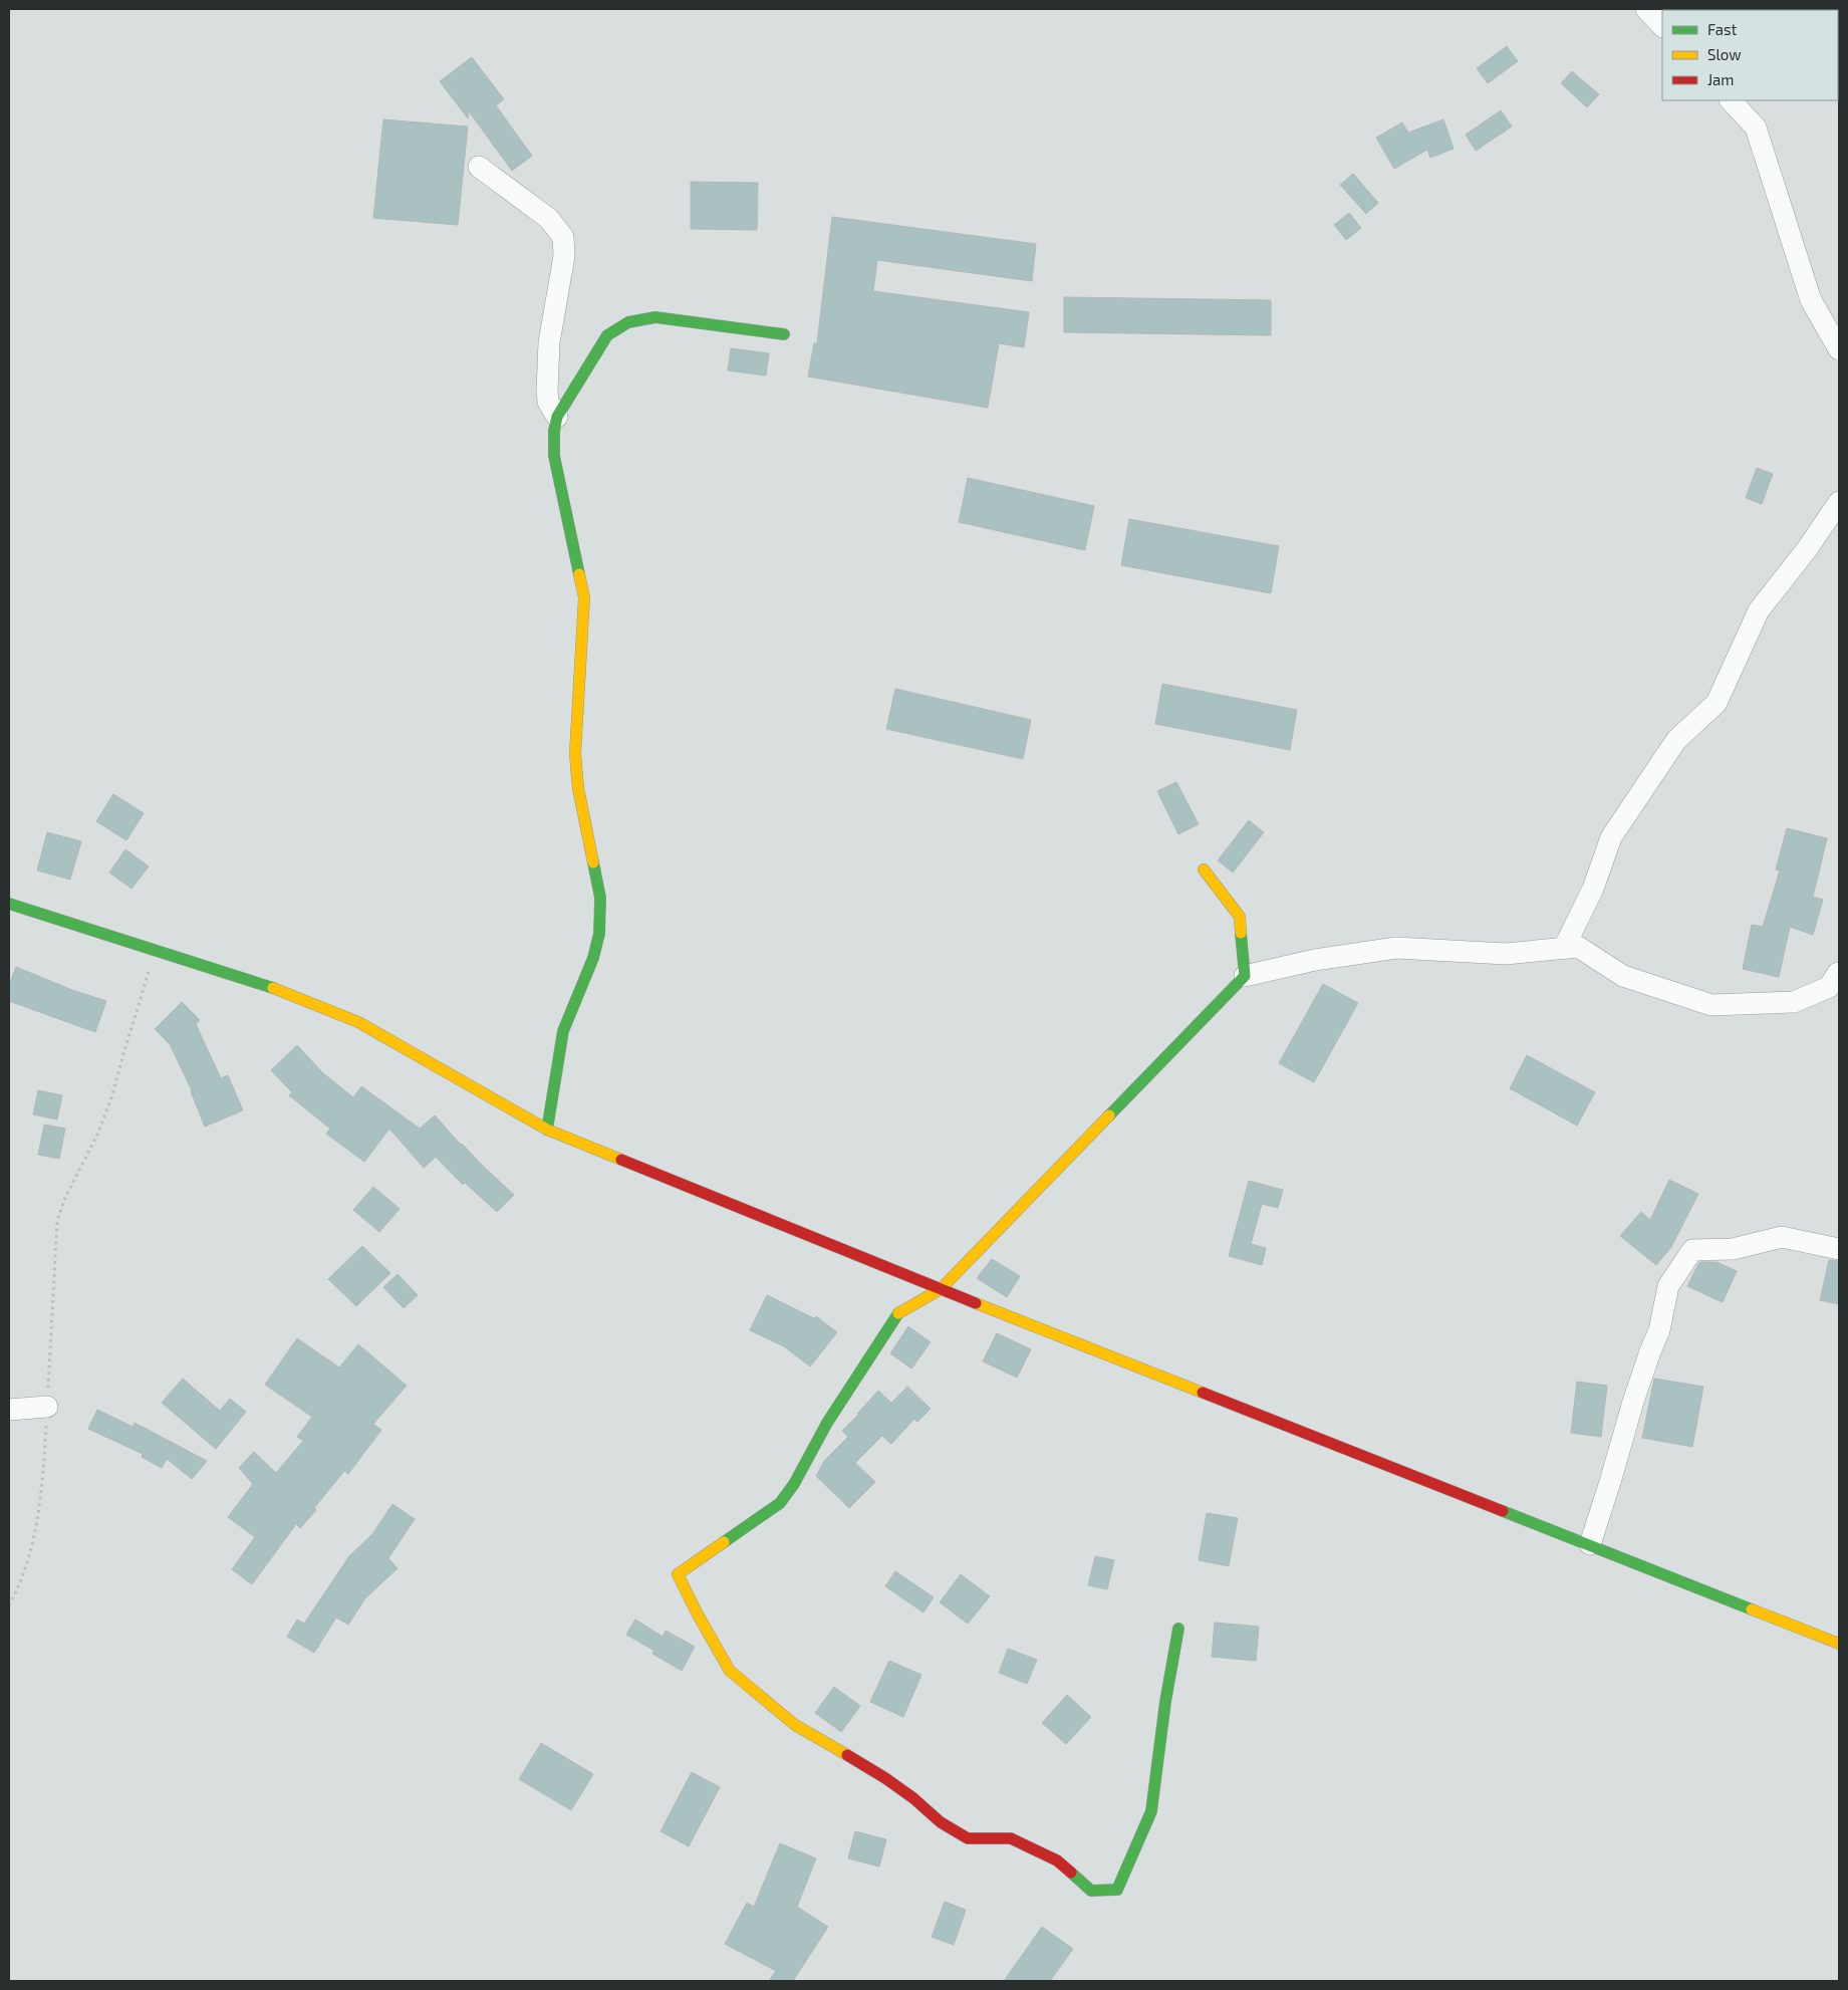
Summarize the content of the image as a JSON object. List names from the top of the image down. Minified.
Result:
{"legend":["Fast","Slow","Jam"]}
